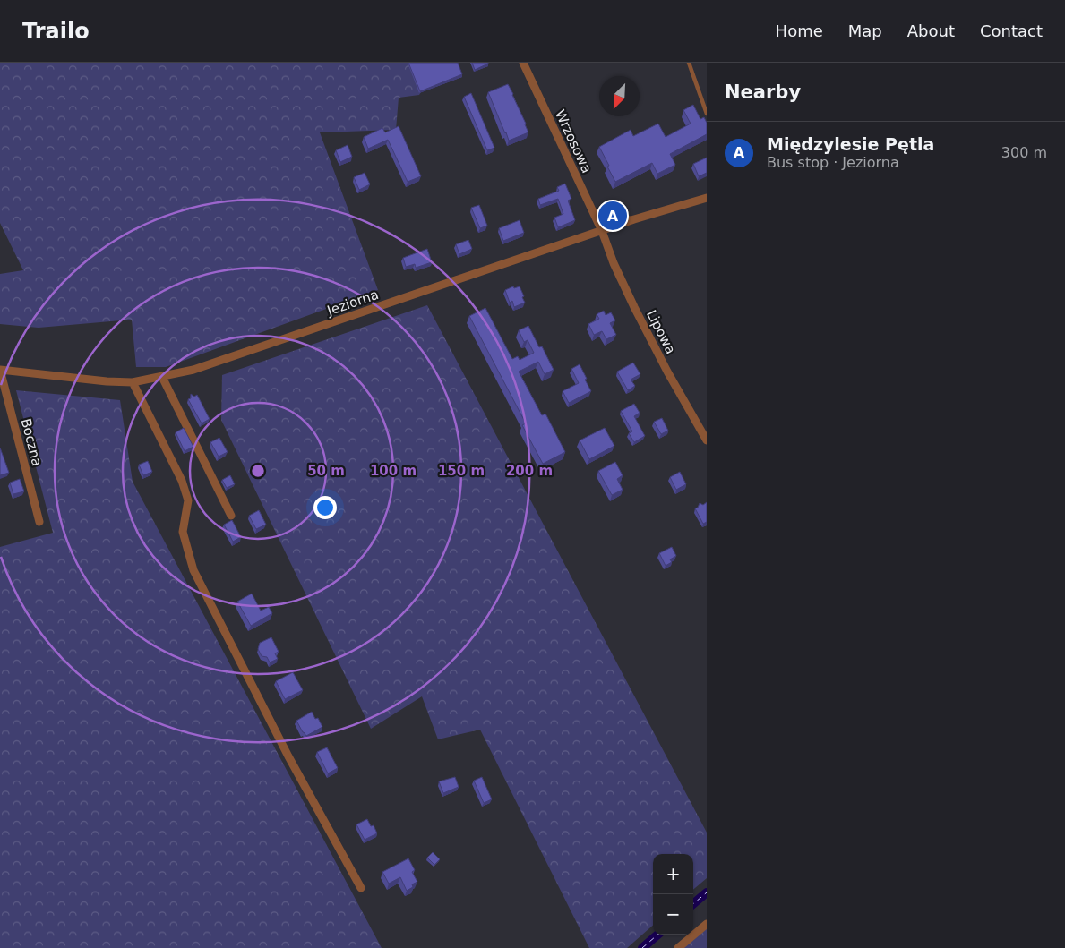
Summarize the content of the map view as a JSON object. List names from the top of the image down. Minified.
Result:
{"streets":{"street":["Wrzosowa","Jeziorna","Lipowa","Boczna"]},"crossings":[["Wrzosowa","Jeziorna"],["Wrzosowa","Lipowa"],["Jeziorna","Lipowa"],["Jeziorna","Boczna"]],"north":"bottom left","page":{"header":"Trailo","nav":["Home","Map","About","Contact"],"heading":"Nearby","list":[{"mark":"A","name":"Międzylesie Pętla","note":"Bus stop · Jeziorna","value":"300 m"}],"pins":"A","map_buttons":["+","−"]},"rings":["50 m","100 m","150 m","200 m"]}
